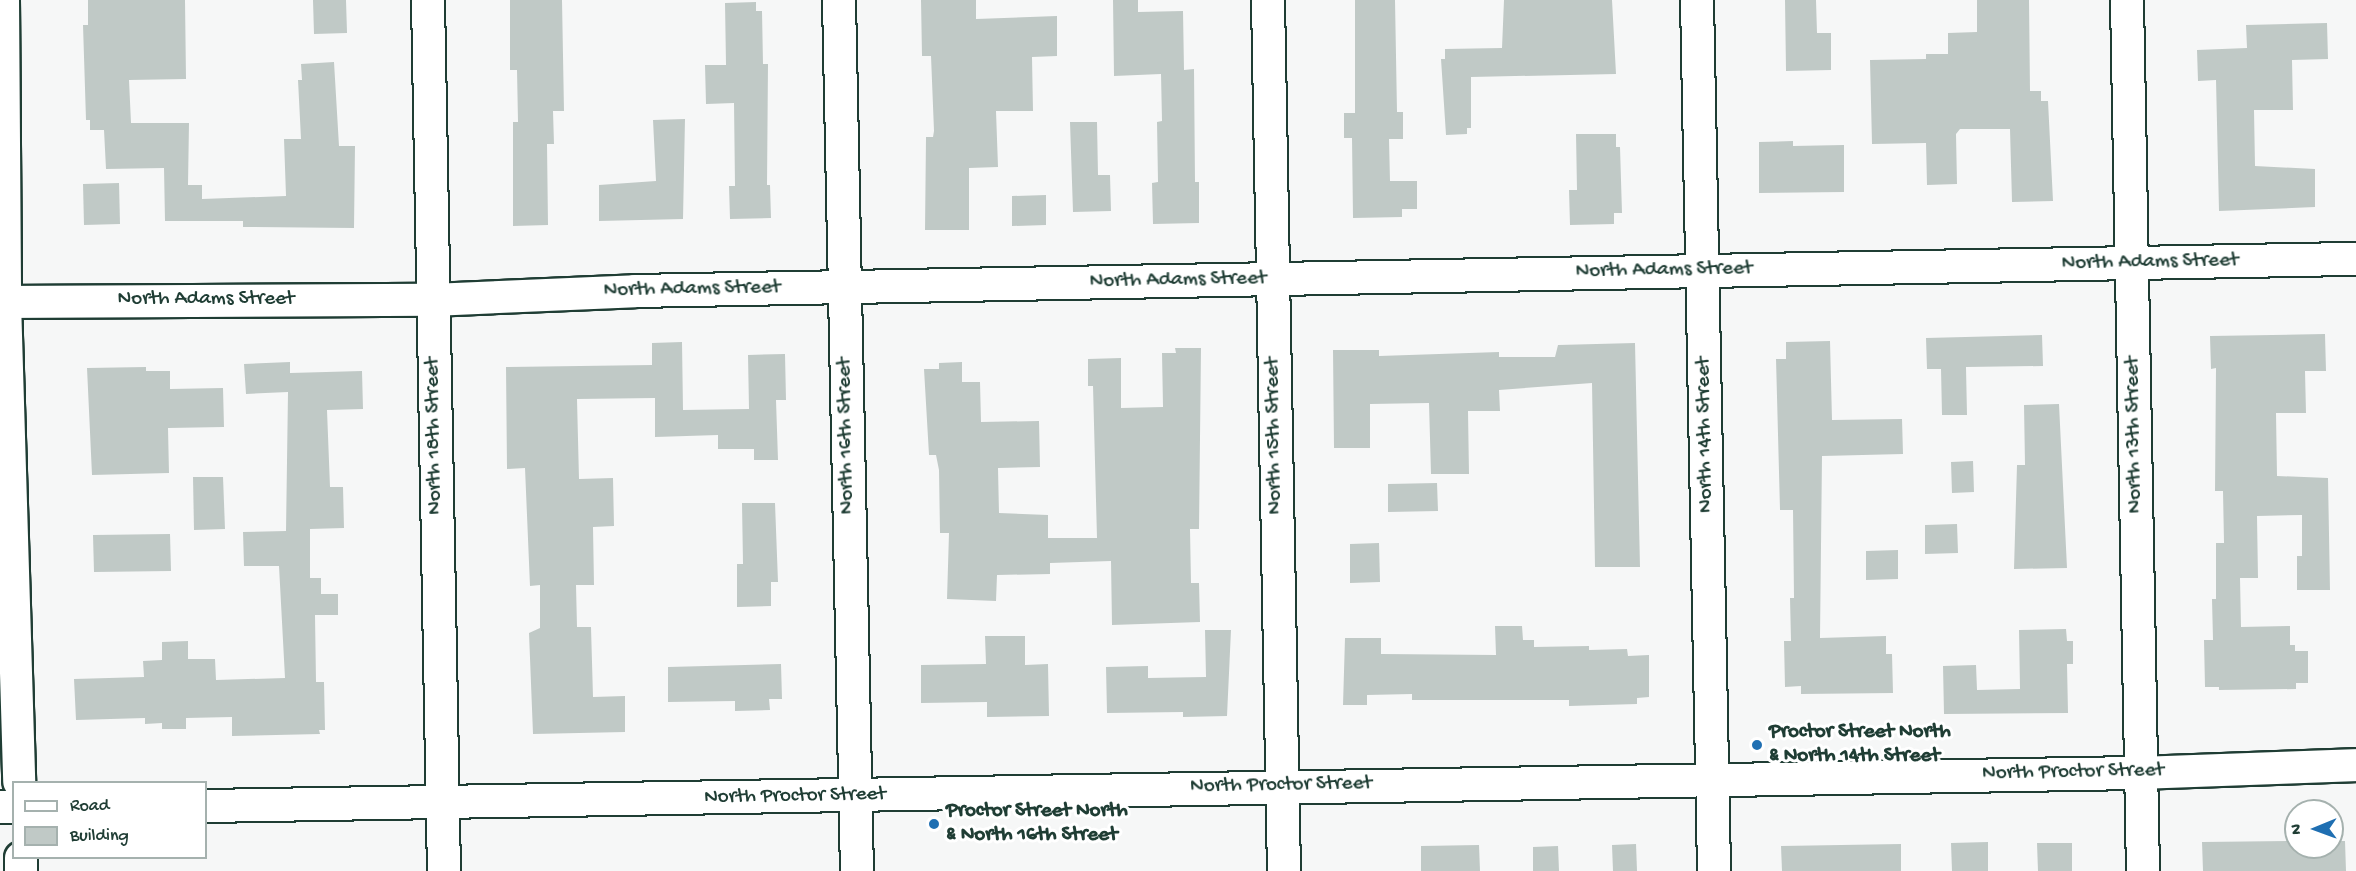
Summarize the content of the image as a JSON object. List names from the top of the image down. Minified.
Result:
{"streets":{"street":["North Adams Street","North 14th Street","North 13th Street","North 18th Street","North 16th Street","North 15th Street","North Proctor Street"]},"crossings":[["North Adams Street","North 14th Street"],["North Adams Street","North 13th Street"],["North Adams Street","North 18th Street"],["North Adams Street","North 16th Street"],["North Adams Street","North 15th Street"],["North 14th Street","North Proctor Street"],["North 13th Street","North Proctor Street"],["North 18th Street","North Proctor Street"],["North 16th Street","North Proctor Street"],["North 15th Street","North Proctor Street"]],"places":["Proctor Street North & North 14th Street","Proctor Street North & North 16th Street"],"legend":["Road","Building"],"north":"left"}
